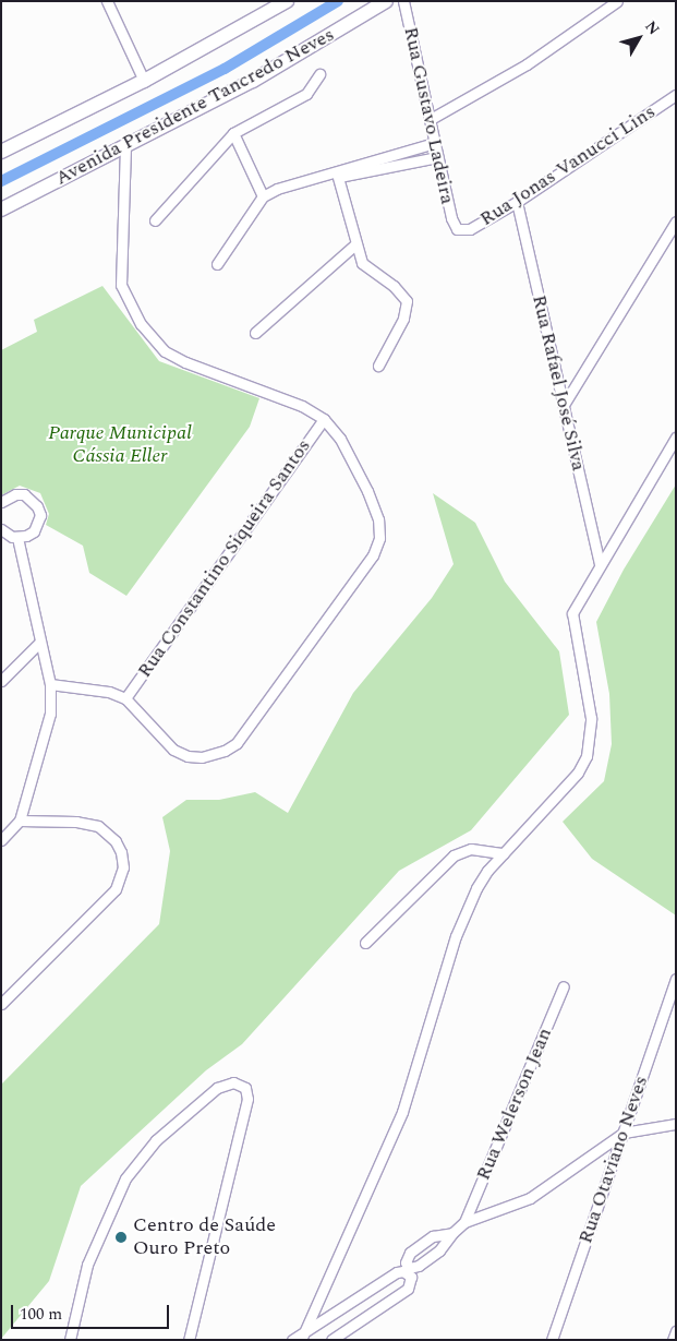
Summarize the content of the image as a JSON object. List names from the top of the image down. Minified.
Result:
{"streets":{"main road":["Avenida Presidente Tancredo Neves"],"street":["Rua Gustavo Ladeira","Rua Jonas Vanucci Lins","Rua Rafael José Silva","Rua Constantino Siqueira Santos","Rua Welerson Jean","Rua Otaviano Neves"]},"crossings":[["Avenida Presidente Tancredo Neves","Rua Constantino Siqueira Santos"],["Rua Gustavo Ladeira","Rua Jonas Vanucci Lins"],["Rua Jonas Vanucci Lins","Rua Rafael José Silva"]],"parks":["Parque Municipal Cássia Eller"],"places":["Centro de Saúde Ouro Preto"],"scale_bar":"100 m","north":"top right"}
